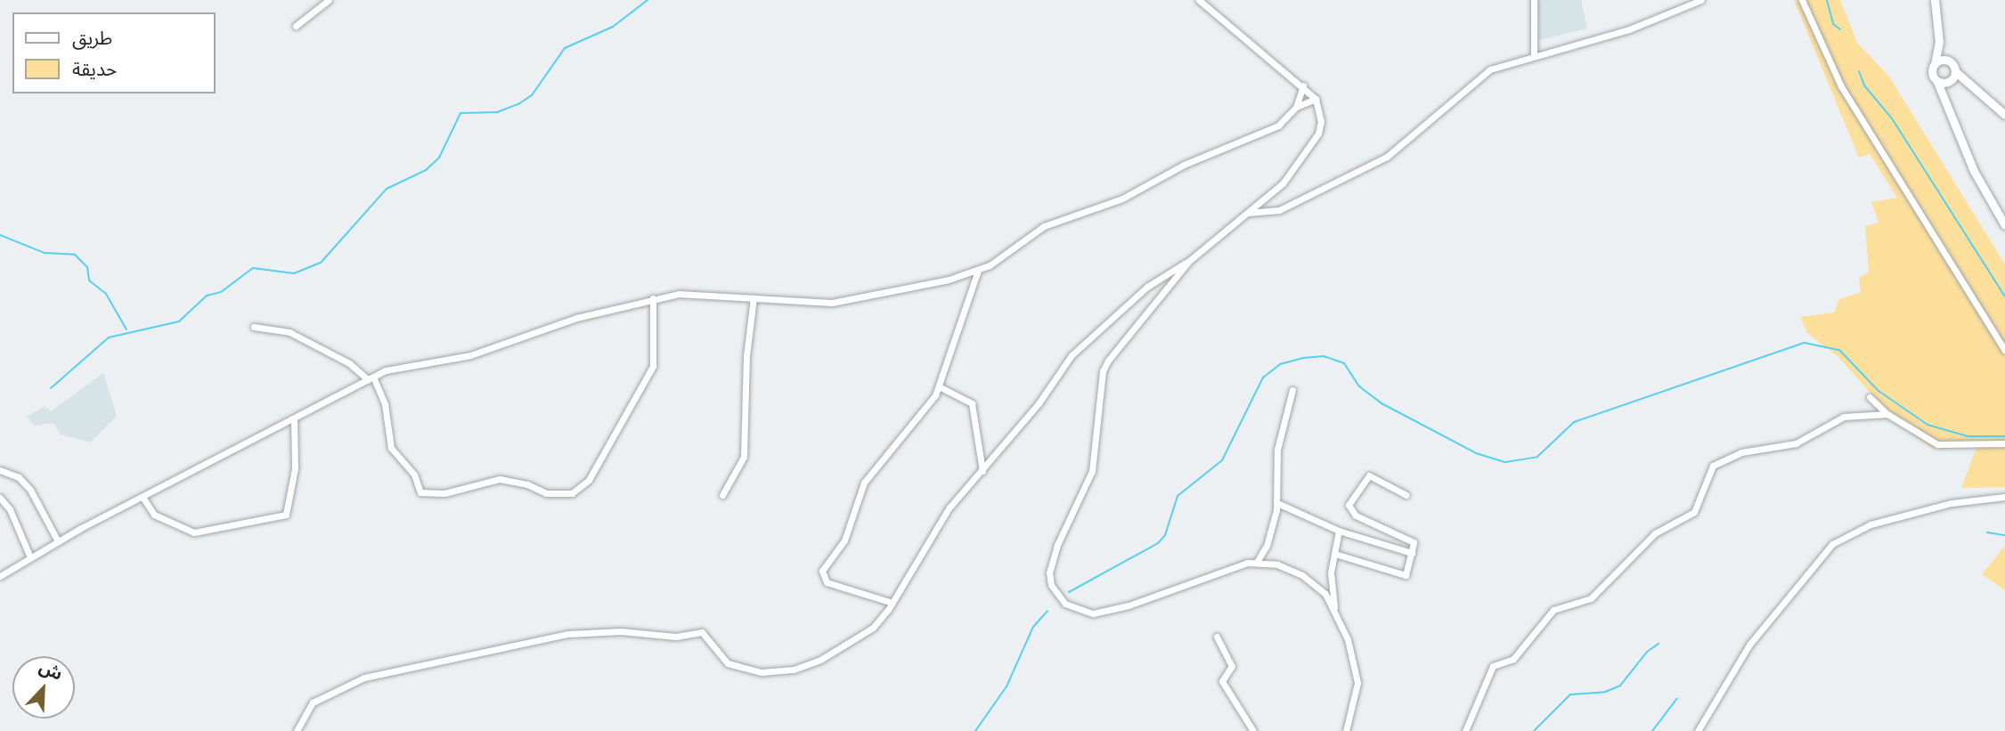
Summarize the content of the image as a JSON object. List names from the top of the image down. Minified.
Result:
{"legend":["طريق","حديقة"],"north":"top right"}
